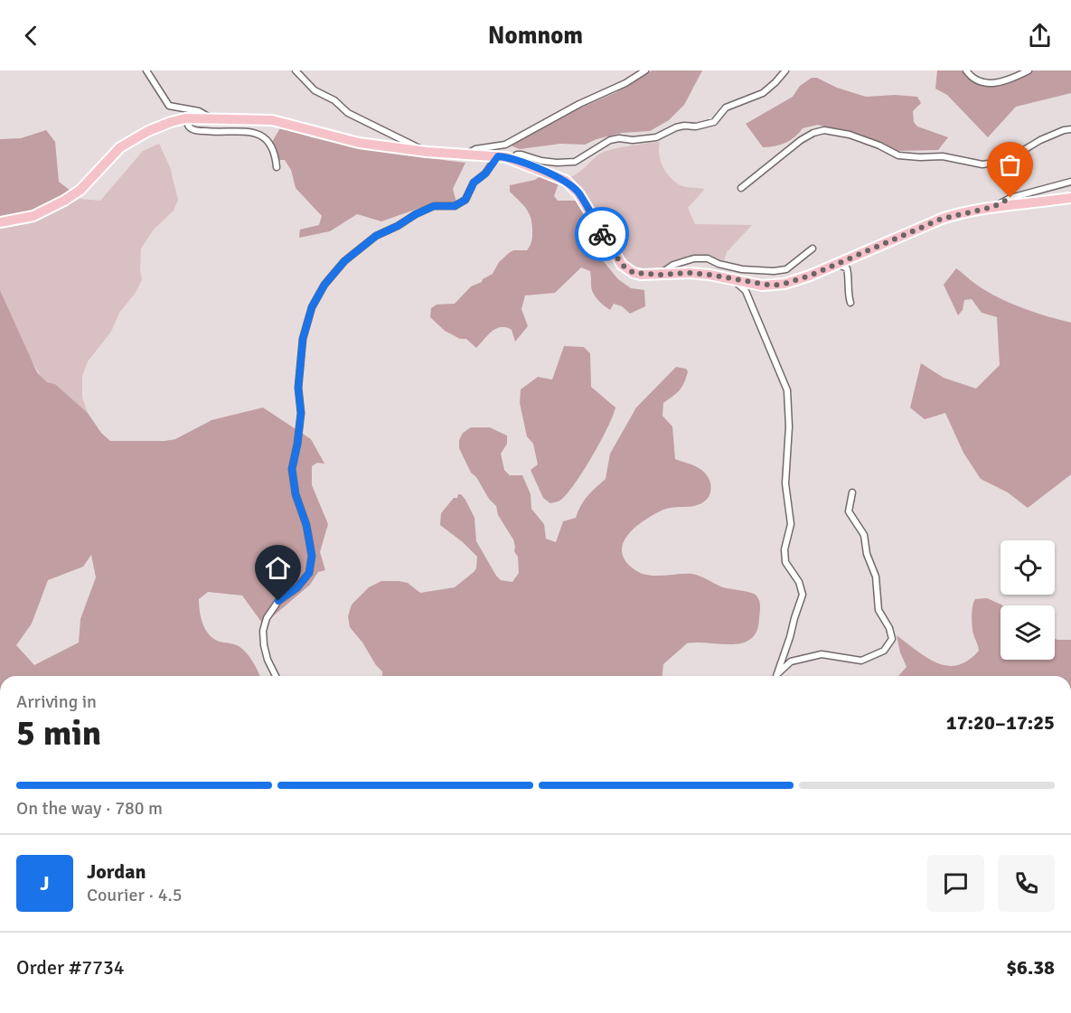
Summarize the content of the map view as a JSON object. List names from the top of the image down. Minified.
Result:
{"page":{"header":"Nomnom","heading":["5 min","Arriving in","17:20–17:25"],"panel":["Jordan","Courier · 4.5","Order #7734","$6.38"],"bar":"On the way · 780 m","round":"J"}}
